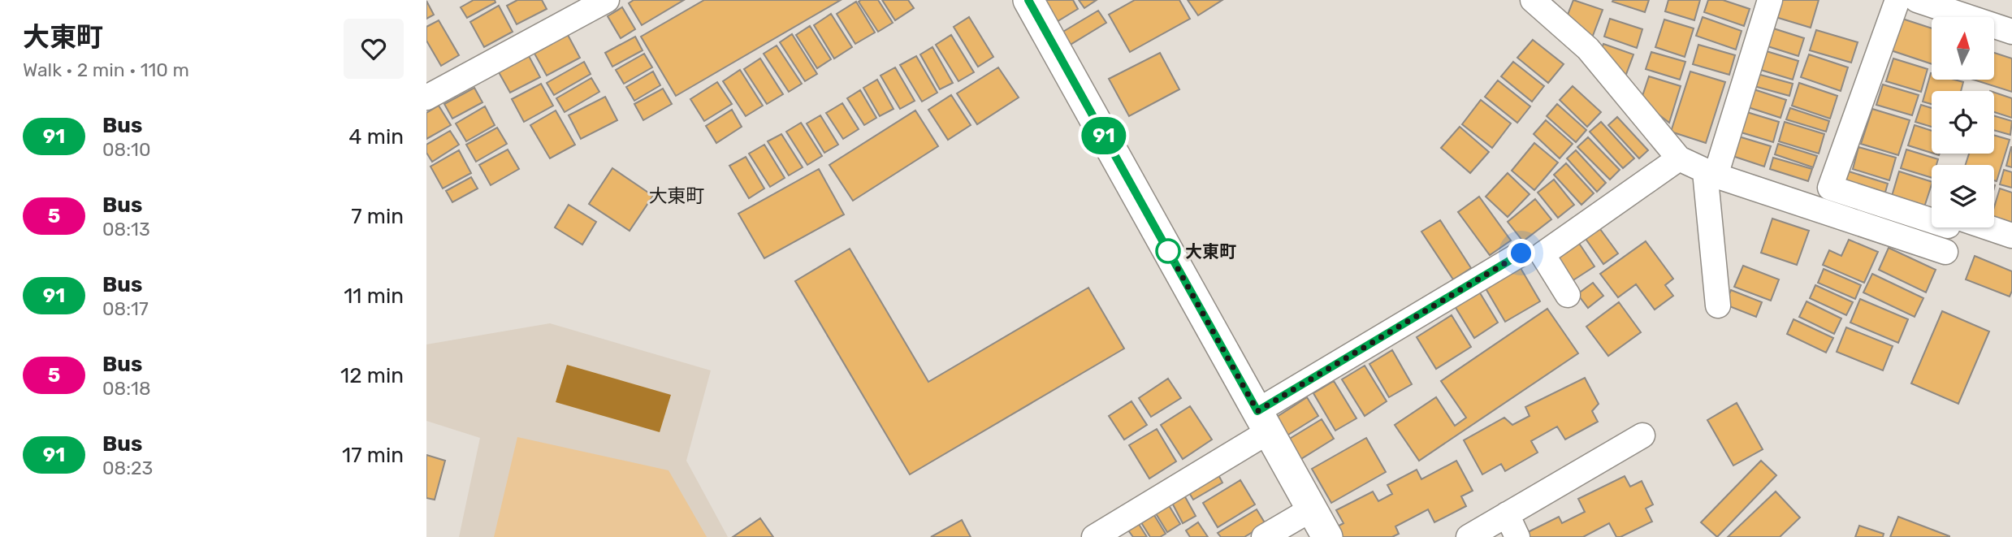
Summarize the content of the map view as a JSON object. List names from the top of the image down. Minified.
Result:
{"districts":["大東町"],"places":["大東町"],"lines":["bus line 91"],"north":"top","page":{"heading":["大東町","Walk · 2 min · 110 m"],"on_map":"91","list":[{"mark":"91","name":"Bus","note":"08:10","value":"4 min"},{"mark":"5","name":"Bus","note":"08:13","value":"7 min"},{"mark":"91","name":"Bus","note":"08:17","value":"11 min"},{"mark":"5","name":"Bus","note":"08:18","value":"12 min"},{"mark":"91","name":"Bus","note":"08:23","value":"17 min"}]}}
